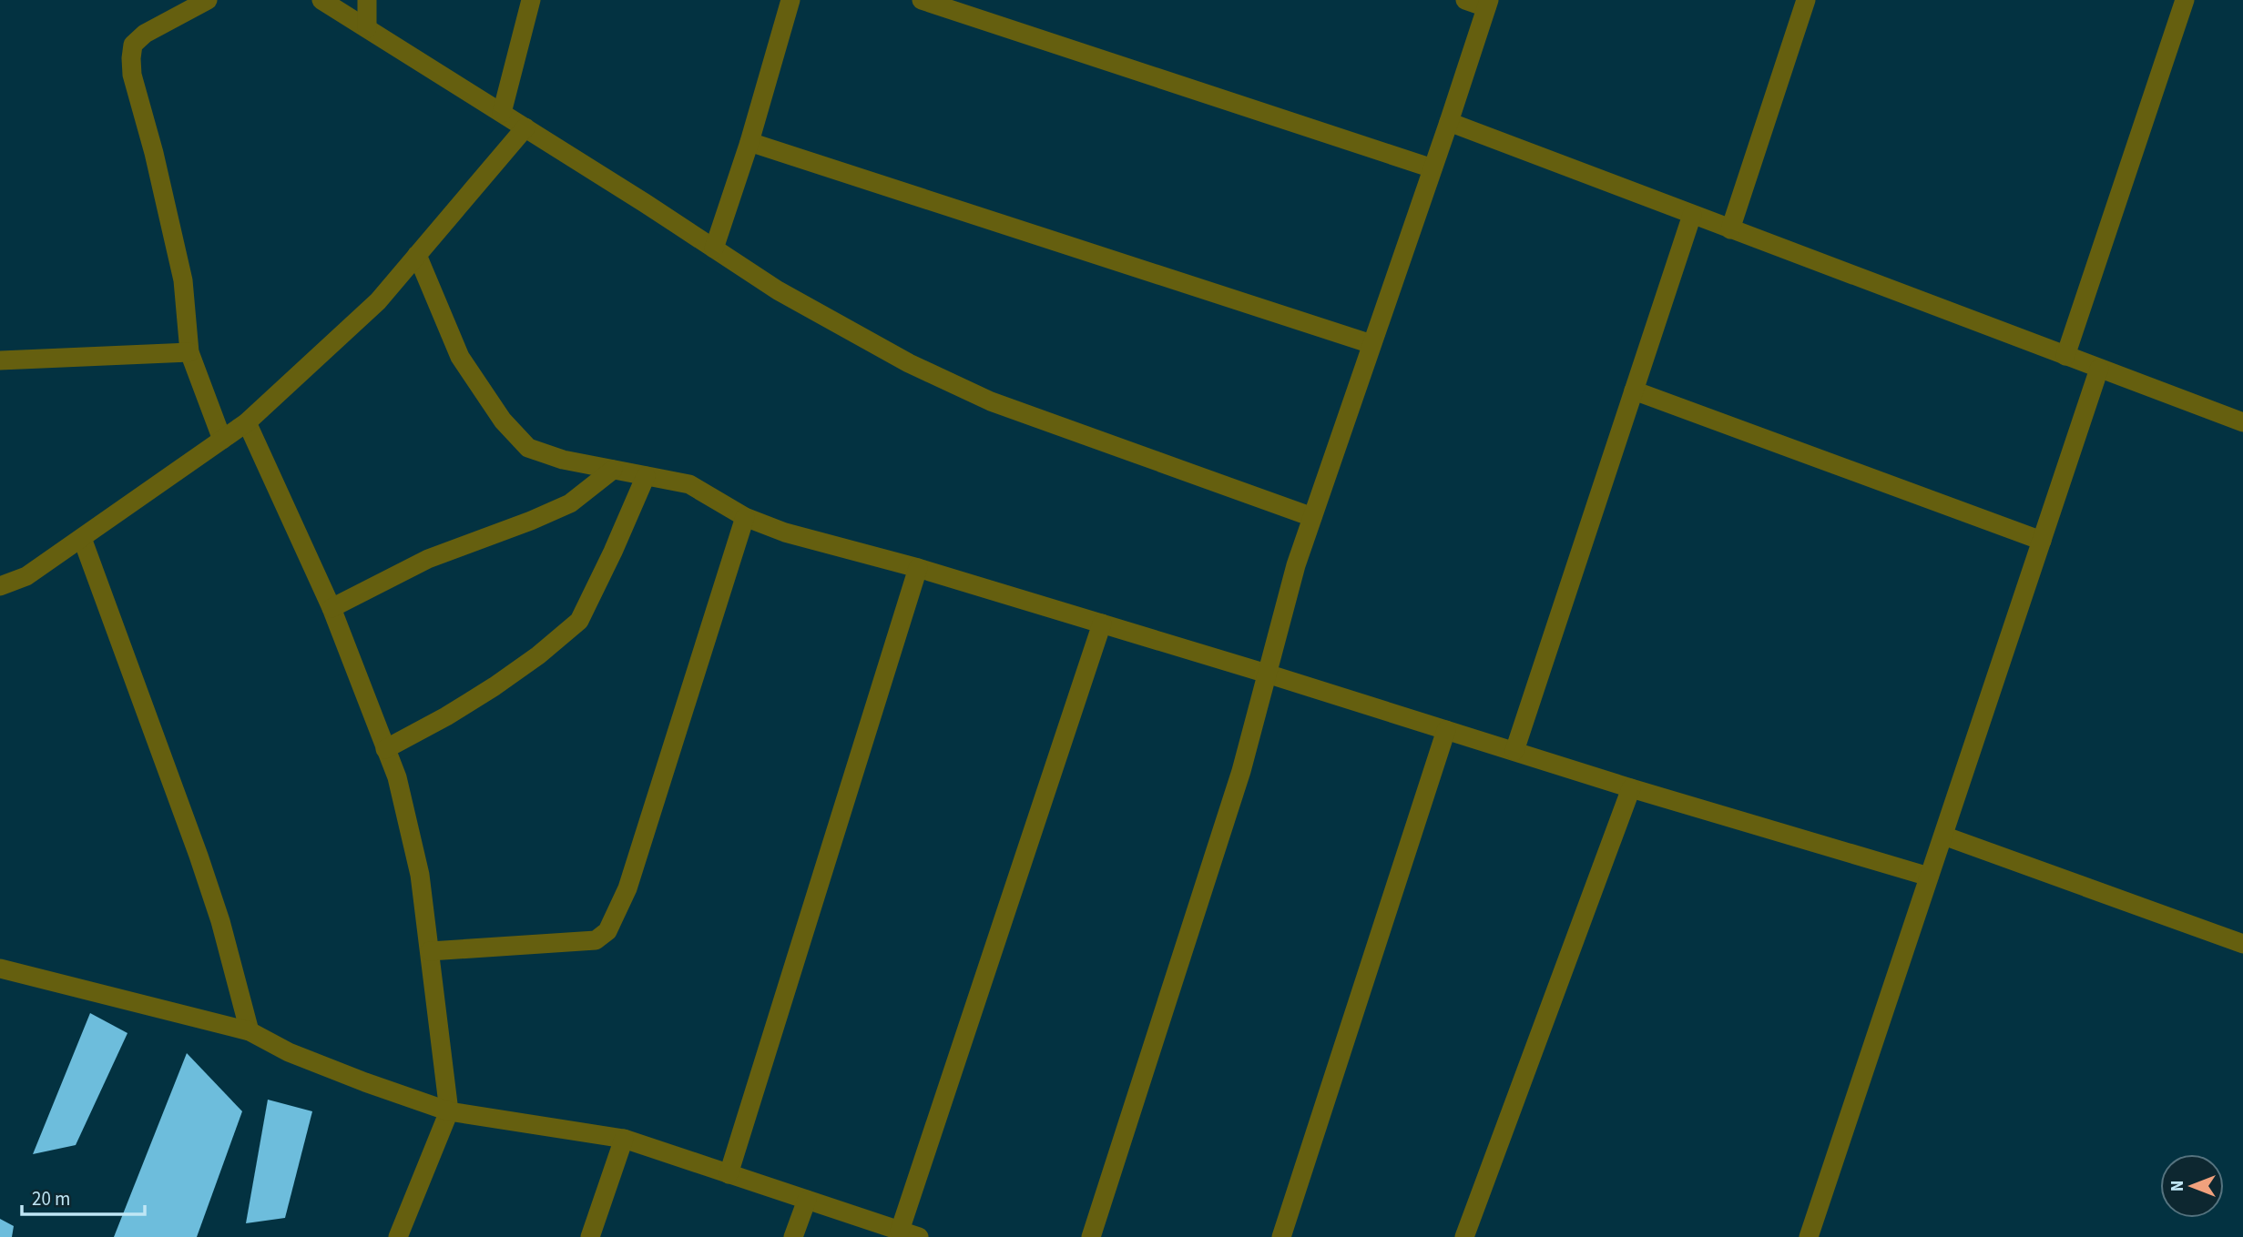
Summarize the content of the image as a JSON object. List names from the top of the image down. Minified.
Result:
{"scale_bar":"20 m","north":"left"}
